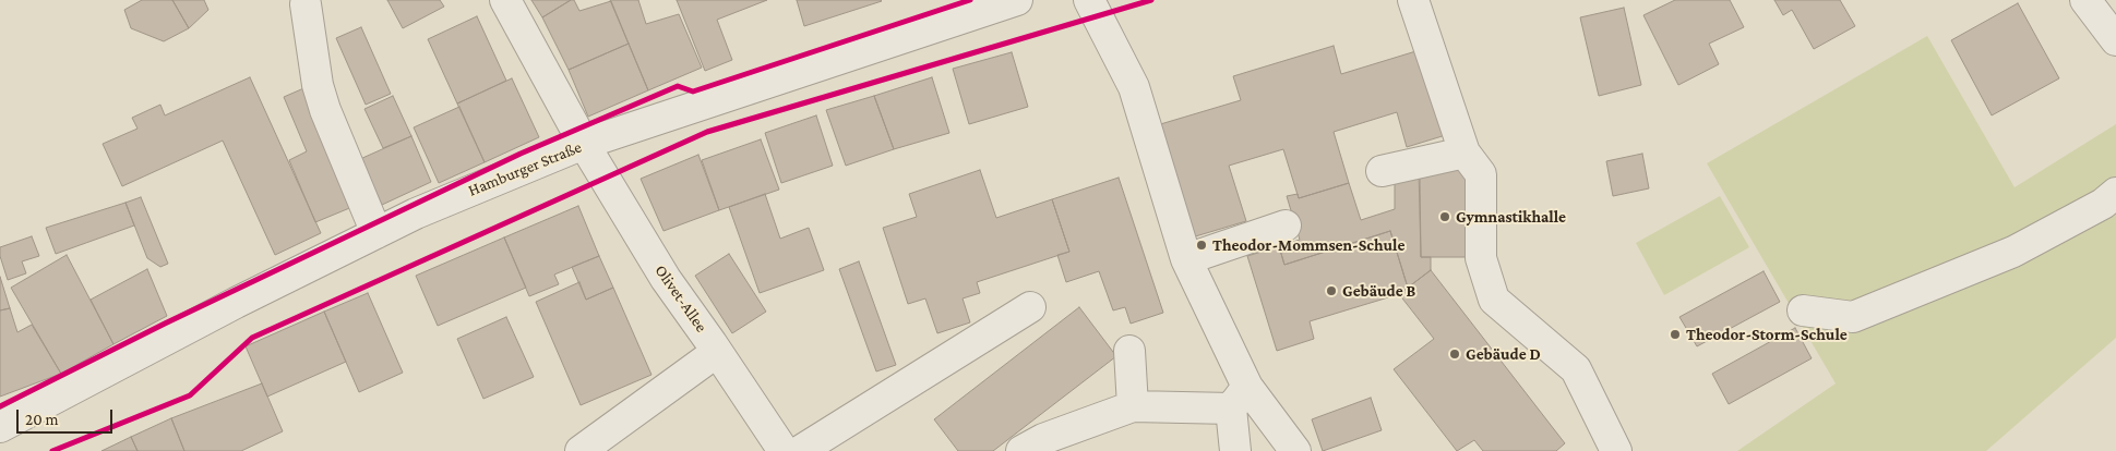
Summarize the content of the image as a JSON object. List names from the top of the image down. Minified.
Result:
{"streets":{"street":["Hamburger Straße","Olivet-Allee"]},"crossings":[["Hamburger Straße","Olivet-Allee"]],"places":["Gymnastikhalle","Theodor-Mommsen-Schule","Gebäude B","Theodor-Storm-Schule","Gebäude D"],"scale_bar":"20 m"}
